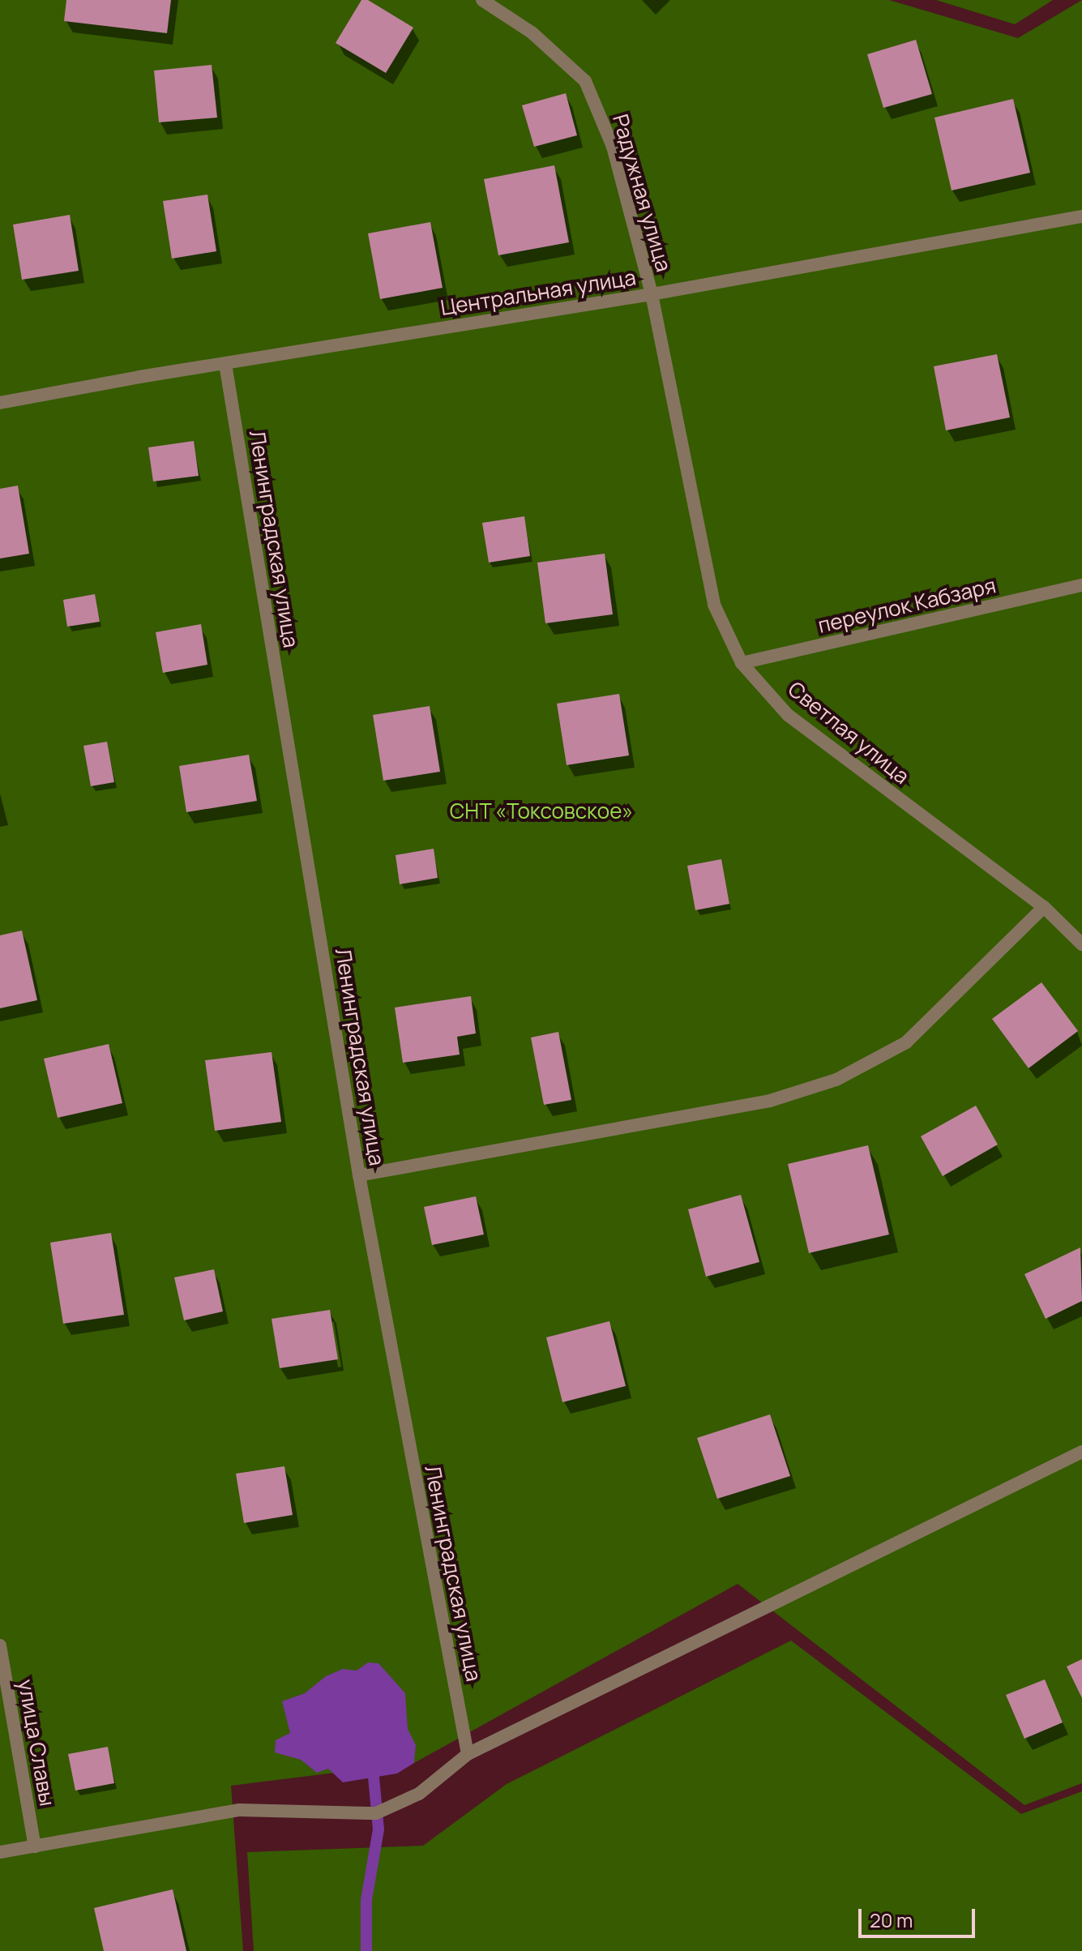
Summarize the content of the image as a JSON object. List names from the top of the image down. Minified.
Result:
{"streets":{"street":["Радужная улица","Центральная улица","Ленинградская улица","переулок Кабзаря","Светлая улица","улица Славы"]},"crossings":[["Радужная улица","Центральная улица"],["Радужная улица","Светлая улица"],["Центральная улица","Ленинградская улица"],["Центральная улица","Светлая улица"],["переулок Кабзаря","Светлая улица"]],"parks":["СНТ «Токсовское»"],"scale_bar":"20 m"}
